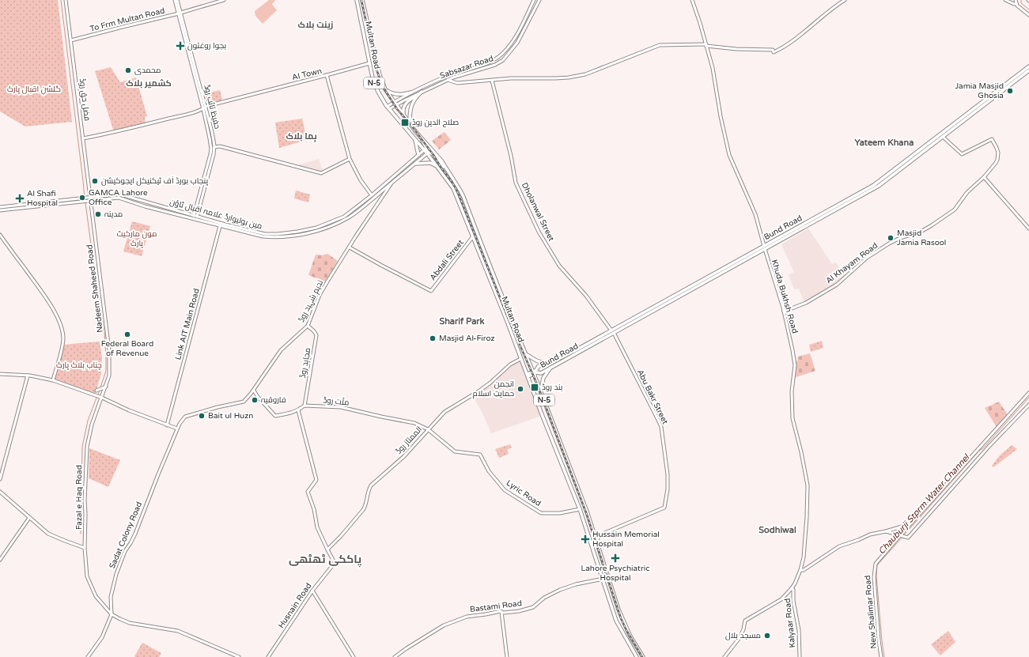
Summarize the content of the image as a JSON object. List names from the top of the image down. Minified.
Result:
{"streets":{"main road":["Multan Road","N-5","Bund Road"],"street":["To Frm Multan Road","Sabsazar Road","AI Town","فضل حق روڈ","حفیظ تائب روڈ","Dholanwal Street","مین بولیوارڈ علامہ اقبال ٹاؤن","Abdali Street","Al Khayam Road","Nadeem Shaheed Road","Khuda Bukhsh Road","ندیم شہید روڈ","Link AIT Main Road","مجاہد روڈ","Abu Bakr Street","ملّت روڈ","الممتاز روڈ","Lyric Road","Fazal e Haq Road","Sadat Colony Road","Husnain Road","Bastami Road","New Shalimar Road","Kalyaar Road"]},"crossings":[["To Frm Multan Road","فضل حق روڈ"],["To Frm Multan Road","حفیظ تائب روڈ"],["Multan Road","Sabsazar Road"],["Multan Road","مین بولیوارڈ علامہ اقبال ٹاؤن"],["Multan Road","Bund Road"],["Multan Road","Abdali Street"],["Multan Road","الممتاز روڈ"],["Multan Road","Lyric Road"],["Multan Road","Bastami Road"],["AI Town","حفیظ تائب روڈ"],["AI Town","مین بولیوارڈ علامہ اقبال ٹاؤن"],["فضل حق روڈ","مین بولیوارڈ علامہ اقبال ٹاؤن"],["فضل حق روڈ","Nadeem Shaheed Road"],["حفیظ تائب روڈ","مین بولیوارڈ علامہ اقبال ٹاؤن"],["Dholanwal Street","Bund Road"],["Dholanwal Street","Abu Bakr Street"],["مین بولیوارڈ علامہ اقبال ٹاؤن","Nadeem Shaheed Road"],["مین بولیوارڈ علامہ اقبال ٹاؤن","ندیم شہید روڈ"],["مین بولیوارڈ علامہ اقبال ٹاؤن","Link AIT Main Road"],["Bund Road","Al Khayam Road"],["Bund Road","Khuda Bukhsh Road"],["Bund Road","Abu Bakr Street"],["Abdali Street","ندیم شہید روڈ"],["Al Khayam Road","Khuda Bukhsh Road"],["Nadeem Shaheed Road","Fazal e Haq Road"],["Khuda Bukhsh Road","Kalyaar Road"],["ندیم شہید روڈ","مجاہد روڈ"],["ندیم شہید روڈ","Sadat Colony Road"],["مجاہد روڈ","ملّت روڈ"],["ملّت روڈ","الممتاز روڈ"],["ملّت روڈ","Lyric Road"],["الممتاز روڈ","Lyric Road"],["الممتاز روڈ","Husnain Road"],["Fazal e Haq Road","Sadat Colony Road"]],"districts":["زینت بلاک","کشمیر بلاک","ہما بلاک","Yateem Khana","Sharif Park","Sodhiwal","پاککی ٹھٹھی"],"water":["Chauburji Stprm Water Channel"],"parks":["گلشنِ اقبال پارک","مون مارکیٹ پارک","چناب بلاک پارک"],"places":{"health":["بجوا روغتون","Al Shafi Hospital","Hussain Memorial Hospital","Lahore Psychiatric Hospital"],"other":["محمدی","Jamia Masjid Ghosia","پنجاب بورڈ آف ٹیکنیکل ایجوکیشن","GAMCA Lahore Office","مدینہ","Masjid Jamia Rasool","Federal Board of Revenue","Masjid Al-Firoz","انجمن حمایتِ اسلام","فاروقیہ","Bait ul Huzn","مسجد بلال"],"transit":["صلاح الدین روڈ","بند روڈ"]}}
